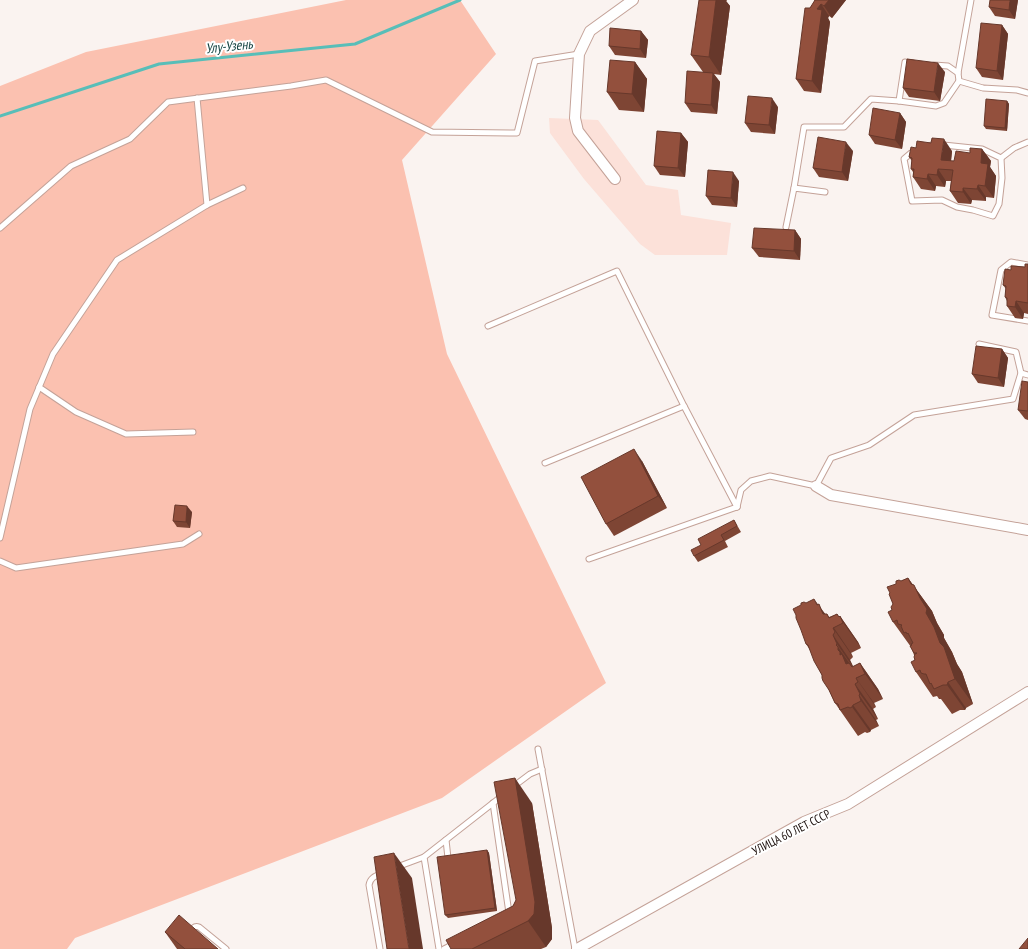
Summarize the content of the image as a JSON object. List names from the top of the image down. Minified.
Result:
{"streets":{"street":["УЛИЦА 60 ЛЕТ СССР"]},"water":["Улу-Узень"]}
